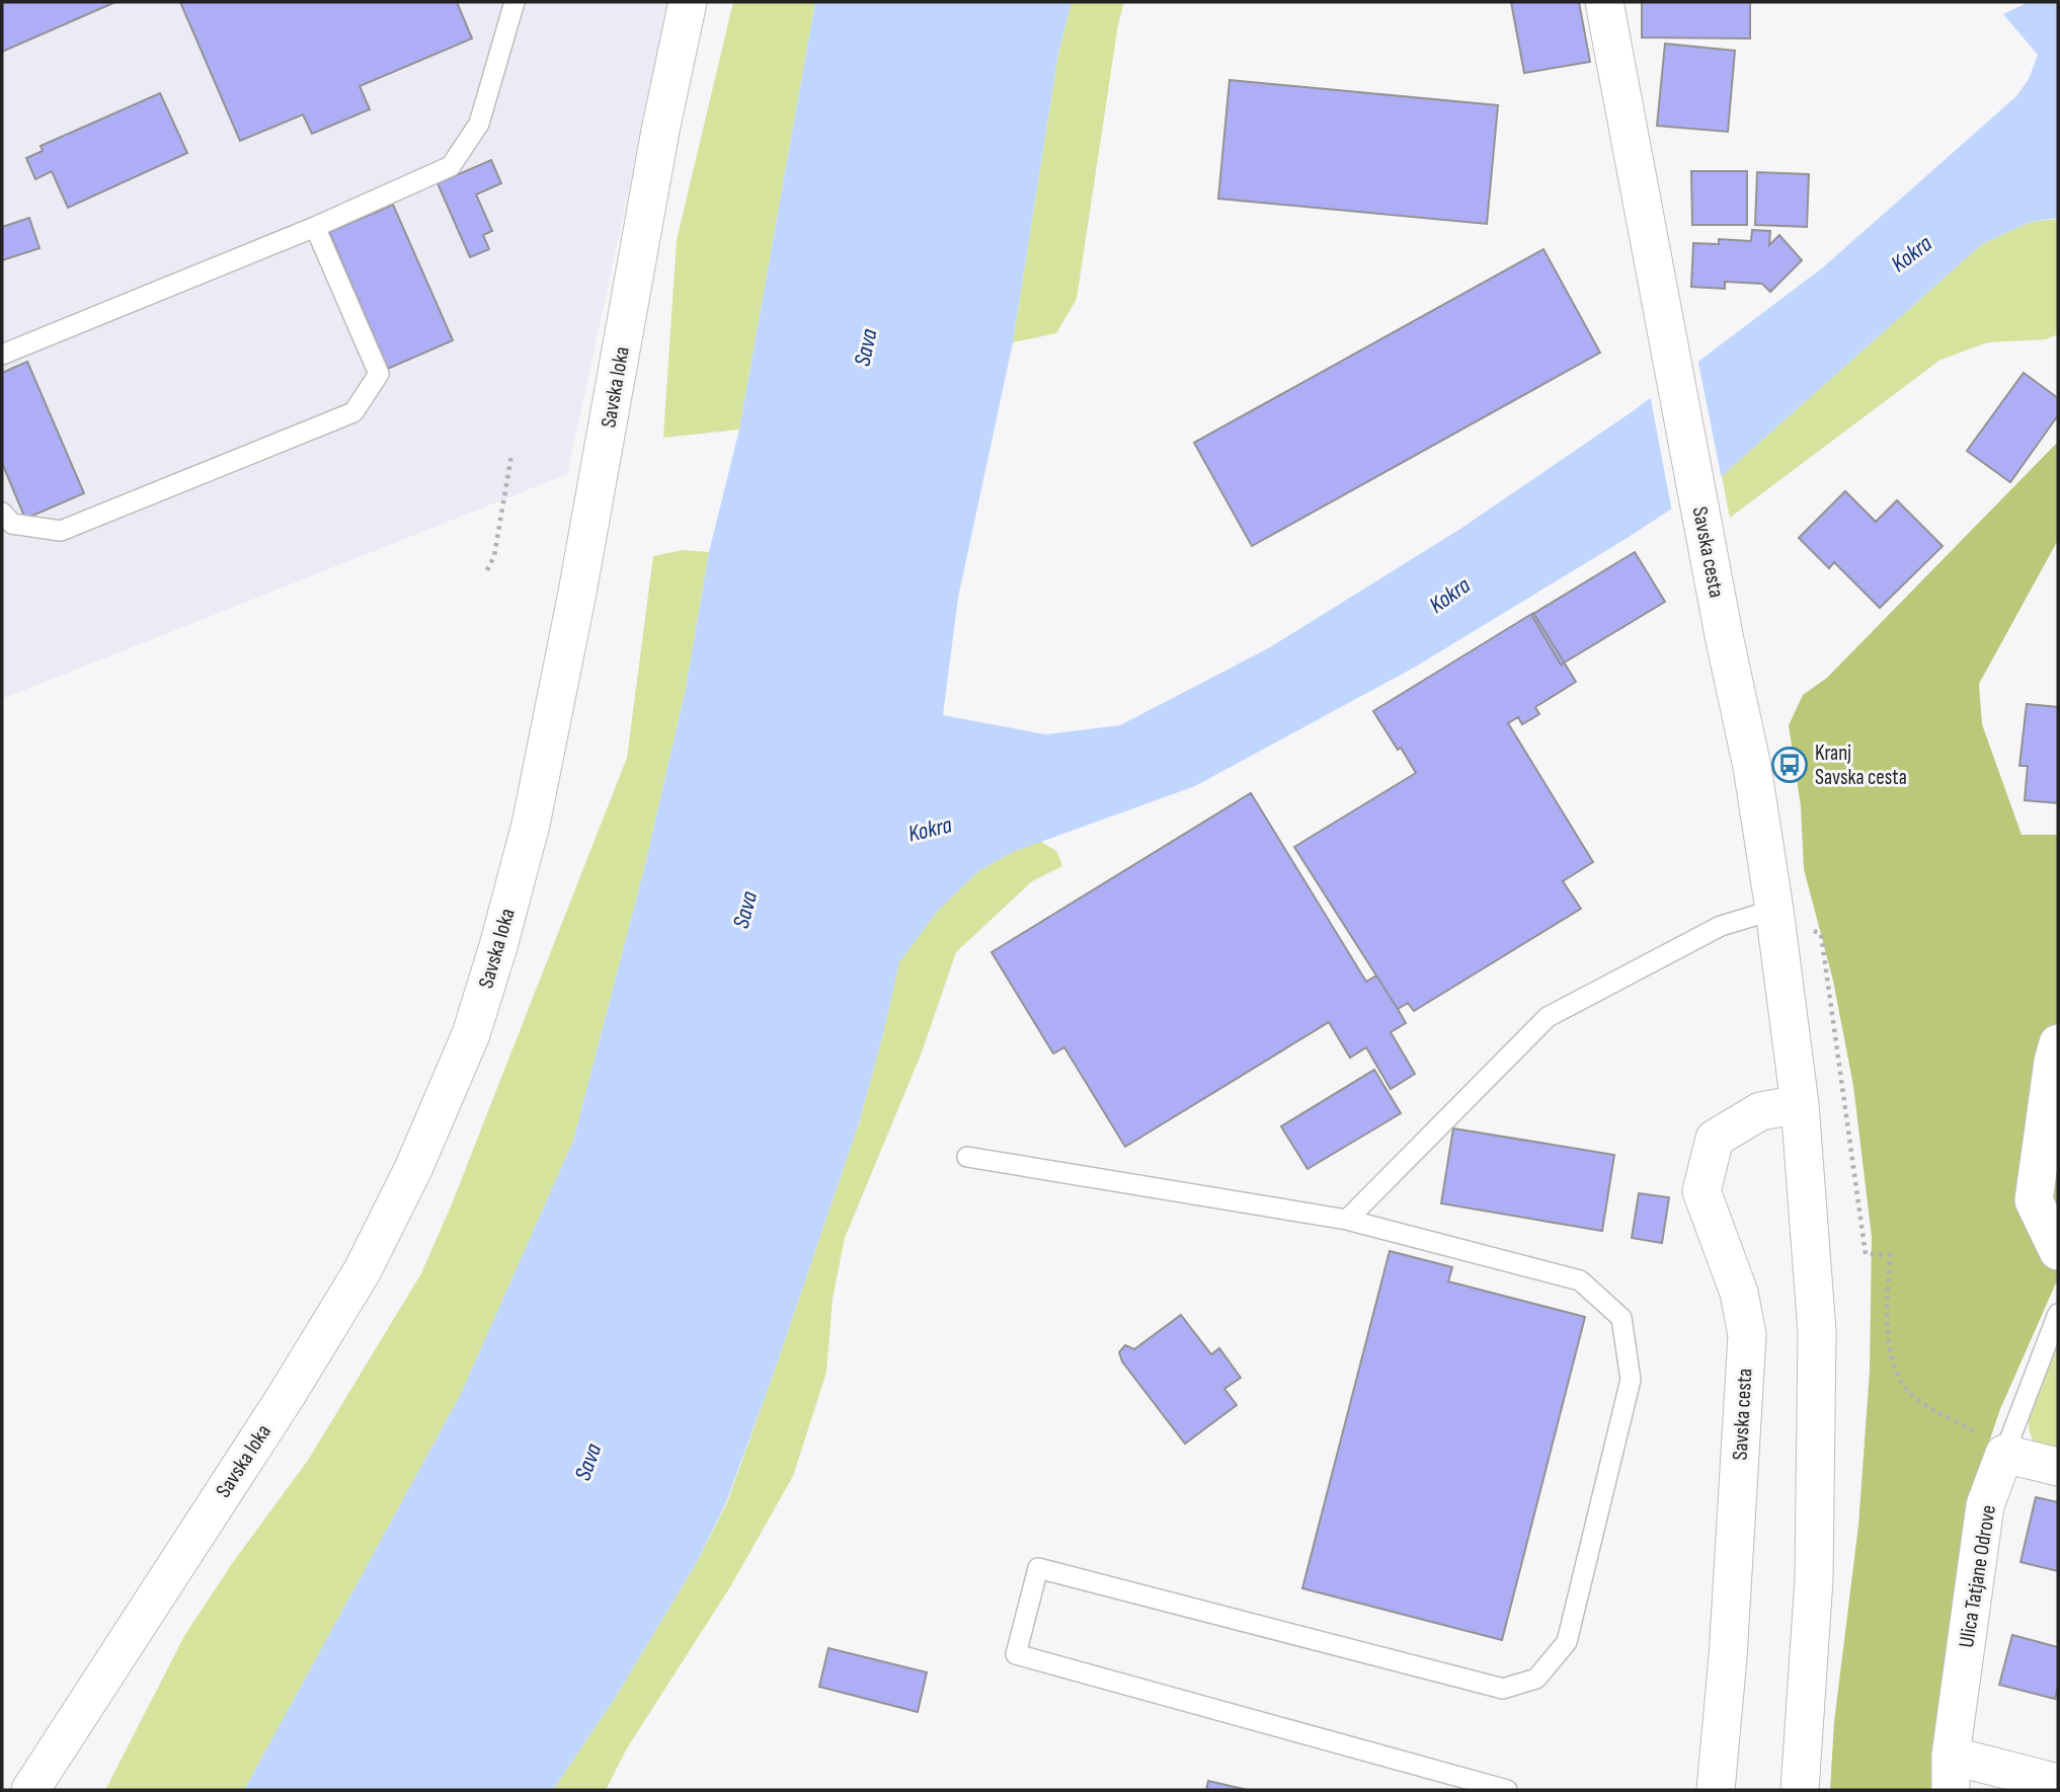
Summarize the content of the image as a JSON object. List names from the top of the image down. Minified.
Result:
{"streets":{"street":["Savska loka","Savska cesta","Ulica Tatjane Odrove"]},"water":["Kokra","Sava"],"places":{"bus stop":["Kranj Savska cesta"]}}
